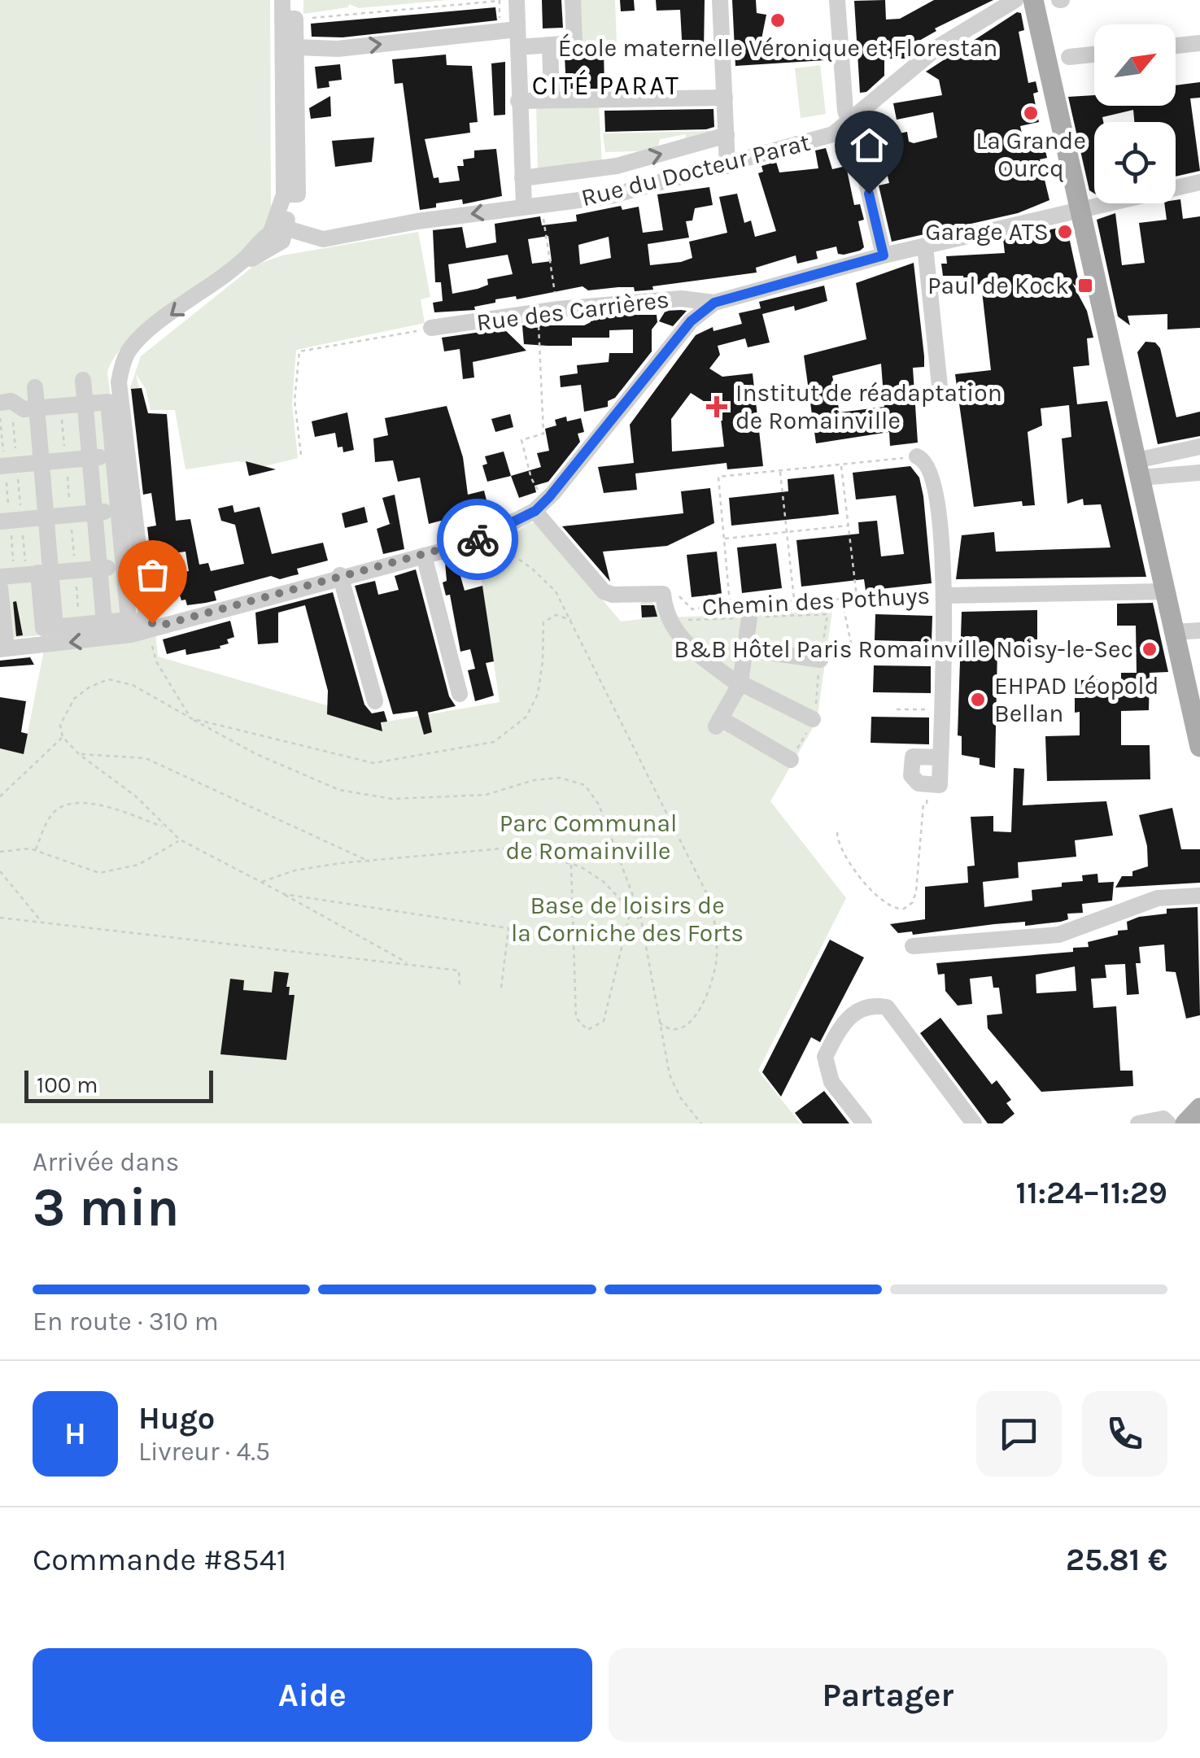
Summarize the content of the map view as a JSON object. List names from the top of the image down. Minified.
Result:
{"streets":{"street":["Rue du Docteur Parat","Rue des Carrières"],"path":["Chemin des Pothuys"]},"districts":["CITÉ PARAT"],"parks":["Parc Communal de Romainville","Base de loisirs de la Corniche des Forts"],"places":{"other":["École maternelle Véronique et Florestan","La Grande Ourcq","Garage ATS","B&B Hôtel Paris Romainville Noisy-le-Sec","EHPAD Léopold Bellan"],"transit":["Paul de Kock"],"health":["Institut de réadaptation de Romainville"]},"scale_bar":"100 m","north":"top right","page":{"scale":"100 m","heading":["3 min","Arrivée dans","11:24–11:29"],"panel":["Hugo","Livreur · 4.5","Commande #8541","25.81 €"],"bar":"En route · 310 m","round":"H","buttons":["Aide","Partager"]}}
